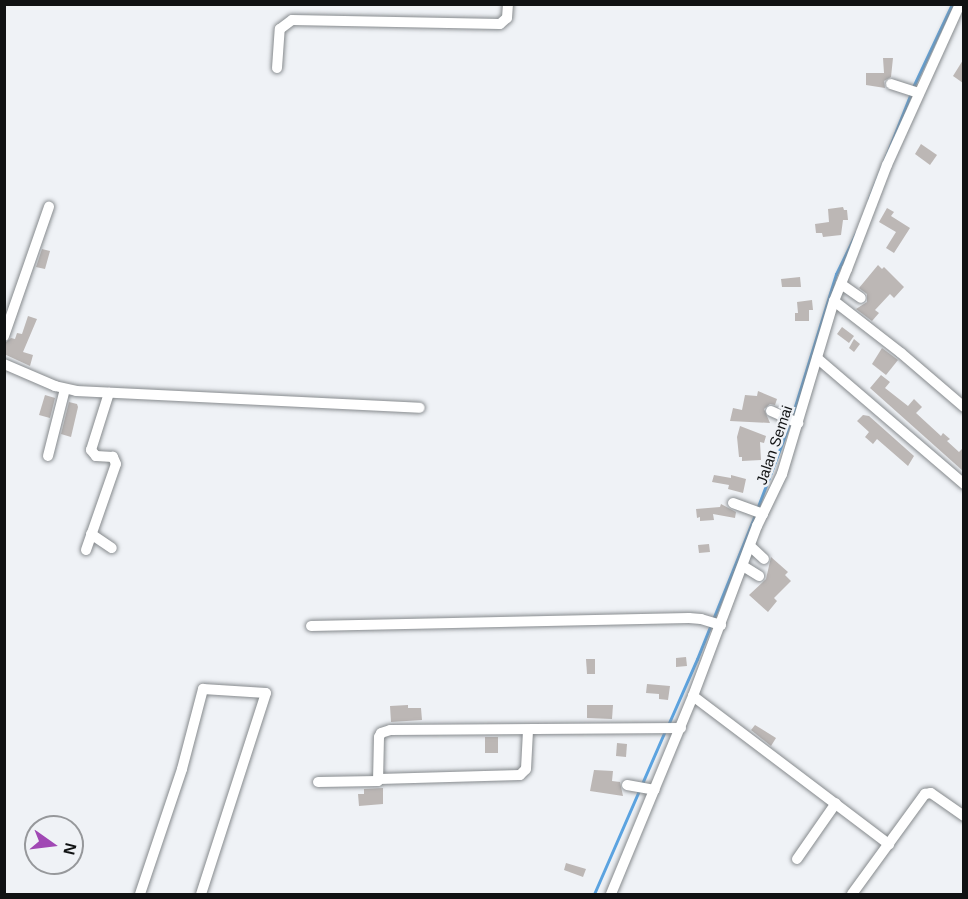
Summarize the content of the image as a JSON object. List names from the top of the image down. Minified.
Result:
{"streets":{"street":["Jalan Semai"]},"north":"right"}
